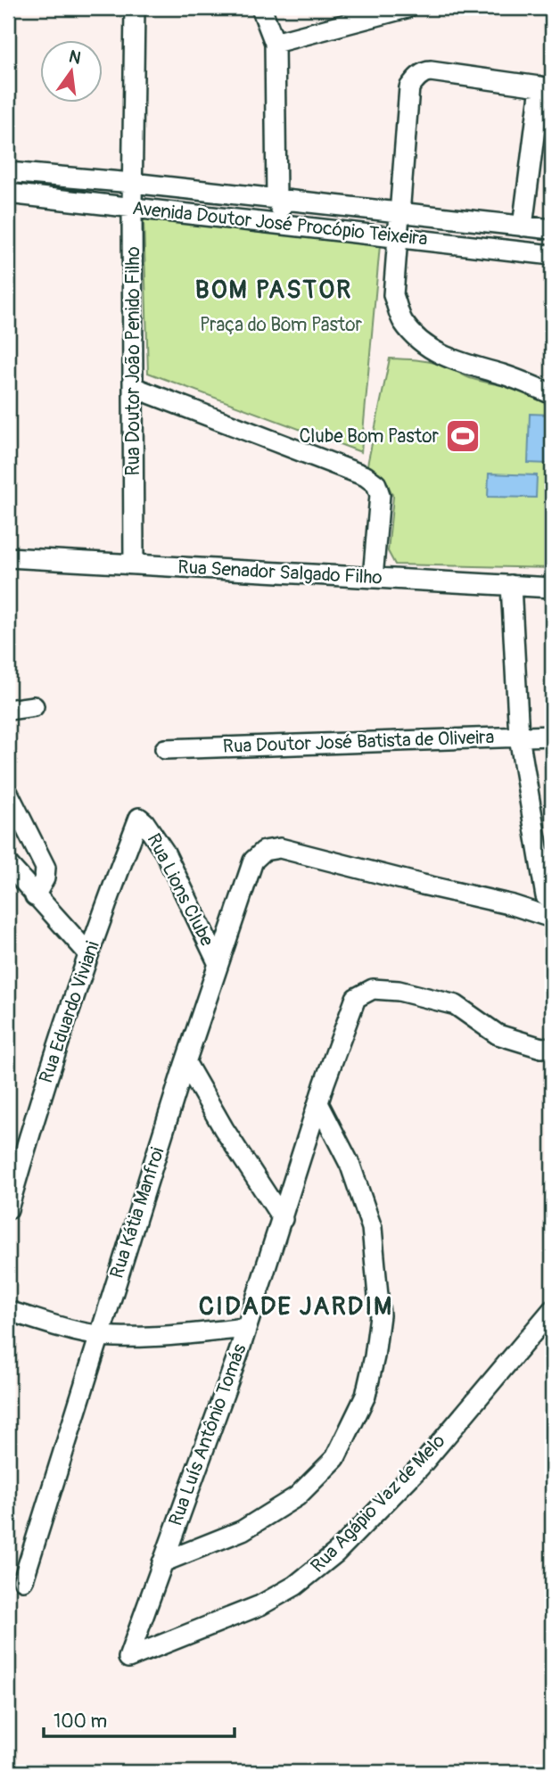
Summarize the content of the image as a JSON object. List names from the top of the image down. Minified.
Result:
{"streets":{"street":["Avenida Doutor José Procópio Teixeira","Rua Doutor João Penido Filho","Rua Senador Salgado Filho","Rua Doutor José Batista de Oliveira","Rua Lions Clube","Rua Eduardo Viviani","Rua Kátia Manfroi","Rua Luís Antônio Tomás","Rua Agápio Vaz de Melo"]},"crossings":[["Avenida Doutor José Procópio Teixeira","Rua Doutor João Penido Filho"],["Rua Doutor João Penido Filho","Rua Senador Salgado Filho"],["Rua Lions Clube","Rua Eduardo Viviani"],["Rua Lions Clube","Rua Kátia Manfroi"],["Rua Luís Antônio Tomás","Rua Agápio Vaz de Melo"]],"districts":["BOM PASTOR","CIDADE JARDIM"],"parks":["Praça do Bom Pastor"],"places":{"sports":["Clube Bom Pastor"]},"scale_bar":"100 m","north":"top"}
